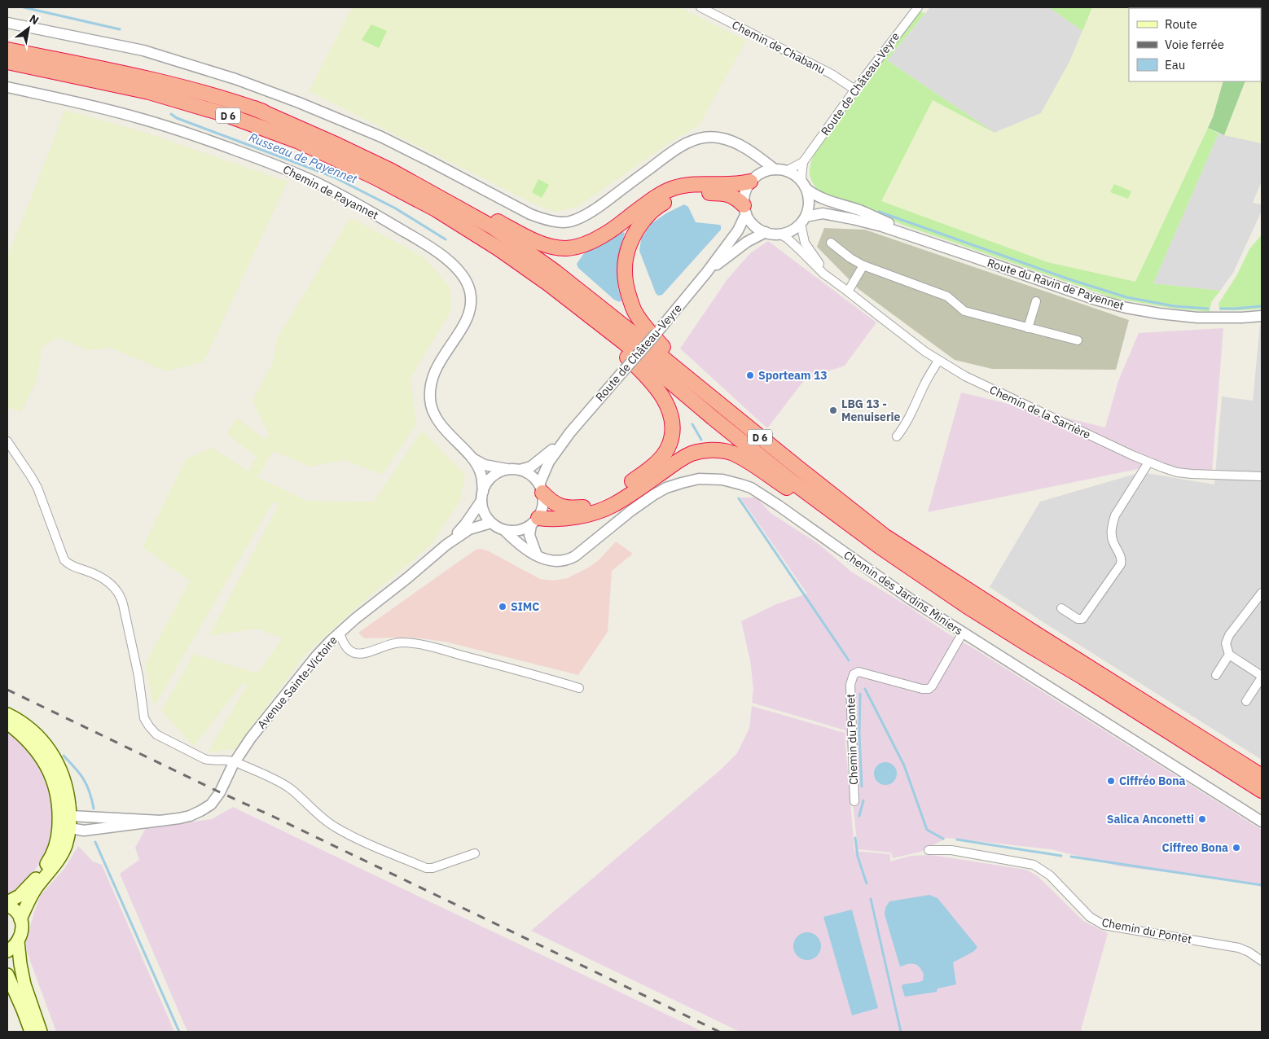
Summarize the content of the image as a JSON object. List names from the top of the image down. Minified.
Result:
{"streets":{"highway":["D 6"],"street":["Chemin de Chabanu","Route de Château-Veyre","Chemin de Payannet","Route du Ravin de Payennet","Chemin de la Sarrière","Chemin des Jardins Miniers","Avenue Sainte-Victoire","Chemin du Pontet"]},"crossings":[["Chemin de Chabanu","Route de Château-Veyre"],["Route de Château-Veyre","Chemin de Payannet"],["Route de Château-Veyre","Route du Ravin de Payennet"],["Route de Château-Veyre","Chemin des Jardins Miniers"],["Route de Château-Veyre","Avenue Sainte-Victoire"],["Chemin de Payannet","Chemin des Jardins Miniers"],["Chemin de Payannet","Avenue Sainte-Victoire"],["Chemin des Jardins Miniers","Avenue Sainte-Victoire"],["Chemin des Jardins Miniers","Chemin du Pontet"]],"water":["Russeau de Payennet"],"places":["Sporteam 13","LBG 13 - Menuiserie","SIMC","Ciffréo Bona","Salica Anconetti","Ciffreo Bona"],"legend":["Route","Voie ferrée","Eau"],"north":"top right"}
